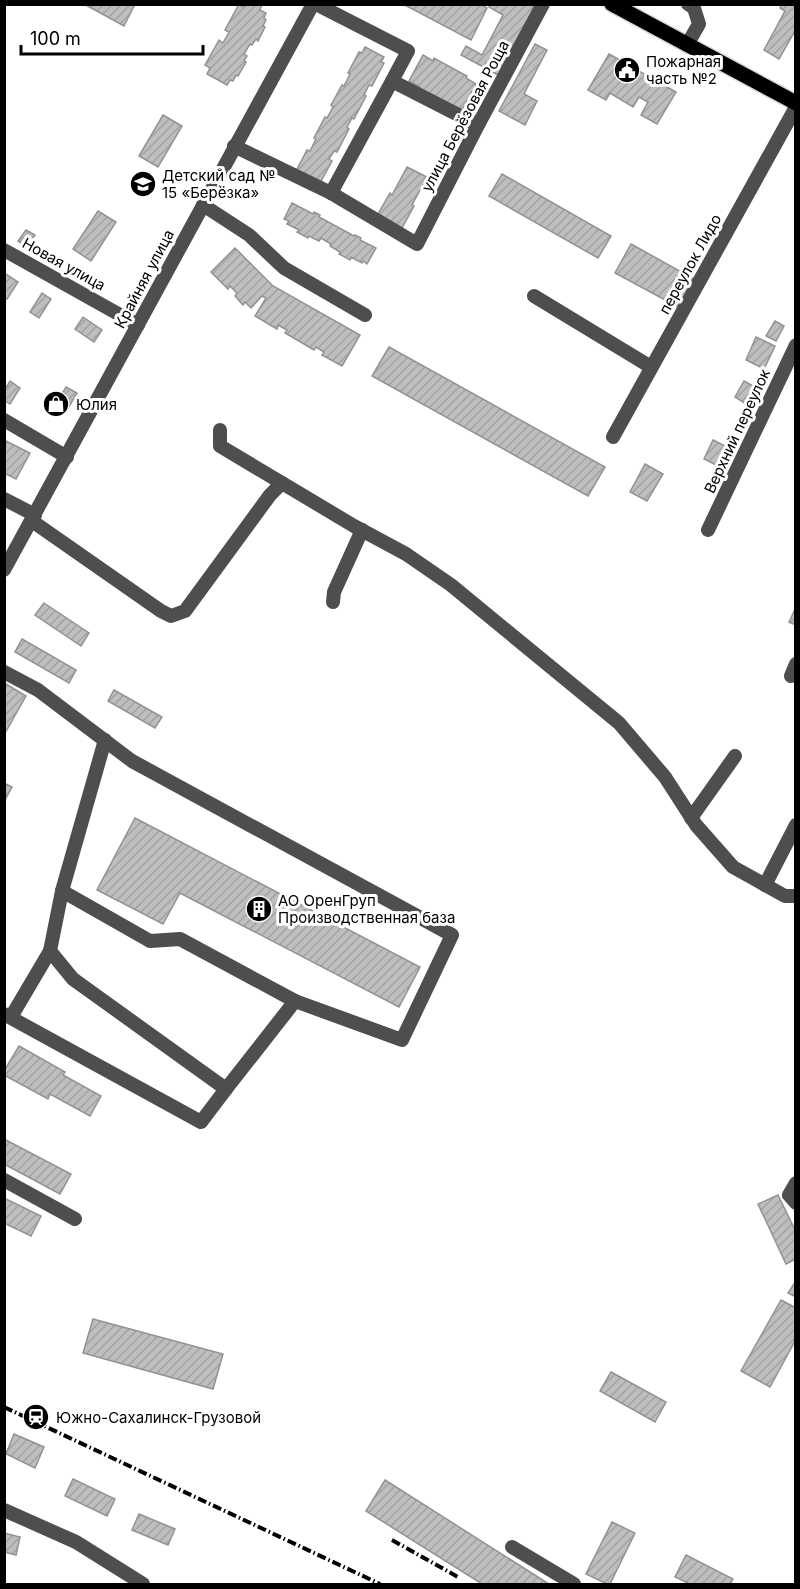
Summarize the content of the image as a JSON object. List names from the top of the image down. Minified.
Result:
{"streets":{"street":["улица Берёзовая Роща","Новая улица","переулок Лидо","Крайняя улица","Верхний переулок"]},"crossings":[["Новая улица","Крайняя улица"]],"places":{"public building":["Пожарная часть №2"],"school or university":["Детский сад № 15 «Берёзка»"],"shop":["Юлия"],"building":["АО ОренГруп Производственная база"],"station":["Южно-Сахалинск-Грузовой"]},"scale_bar":"100 m"}
